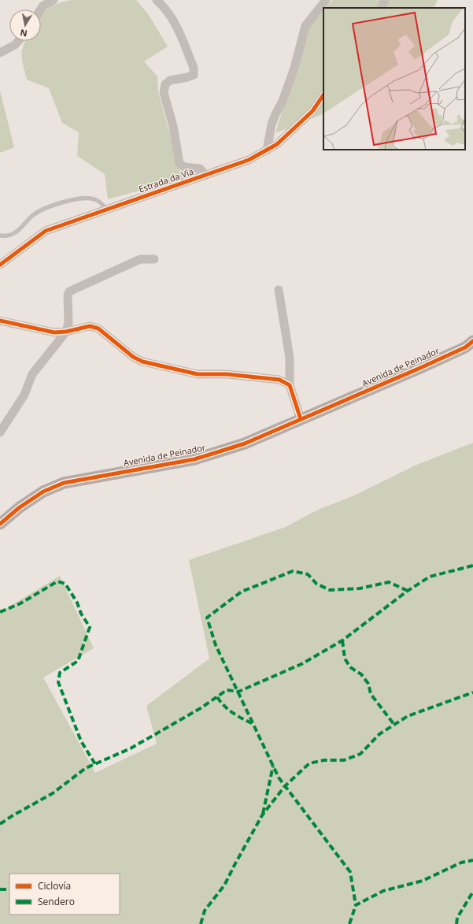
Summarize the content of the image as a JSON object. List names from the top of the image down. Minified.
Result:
{"streets":{"street":["Estrada da Vía","Avenida de Peinador"]},"legend":["Ciclovía","Sendero"],"north":"bottom"}
